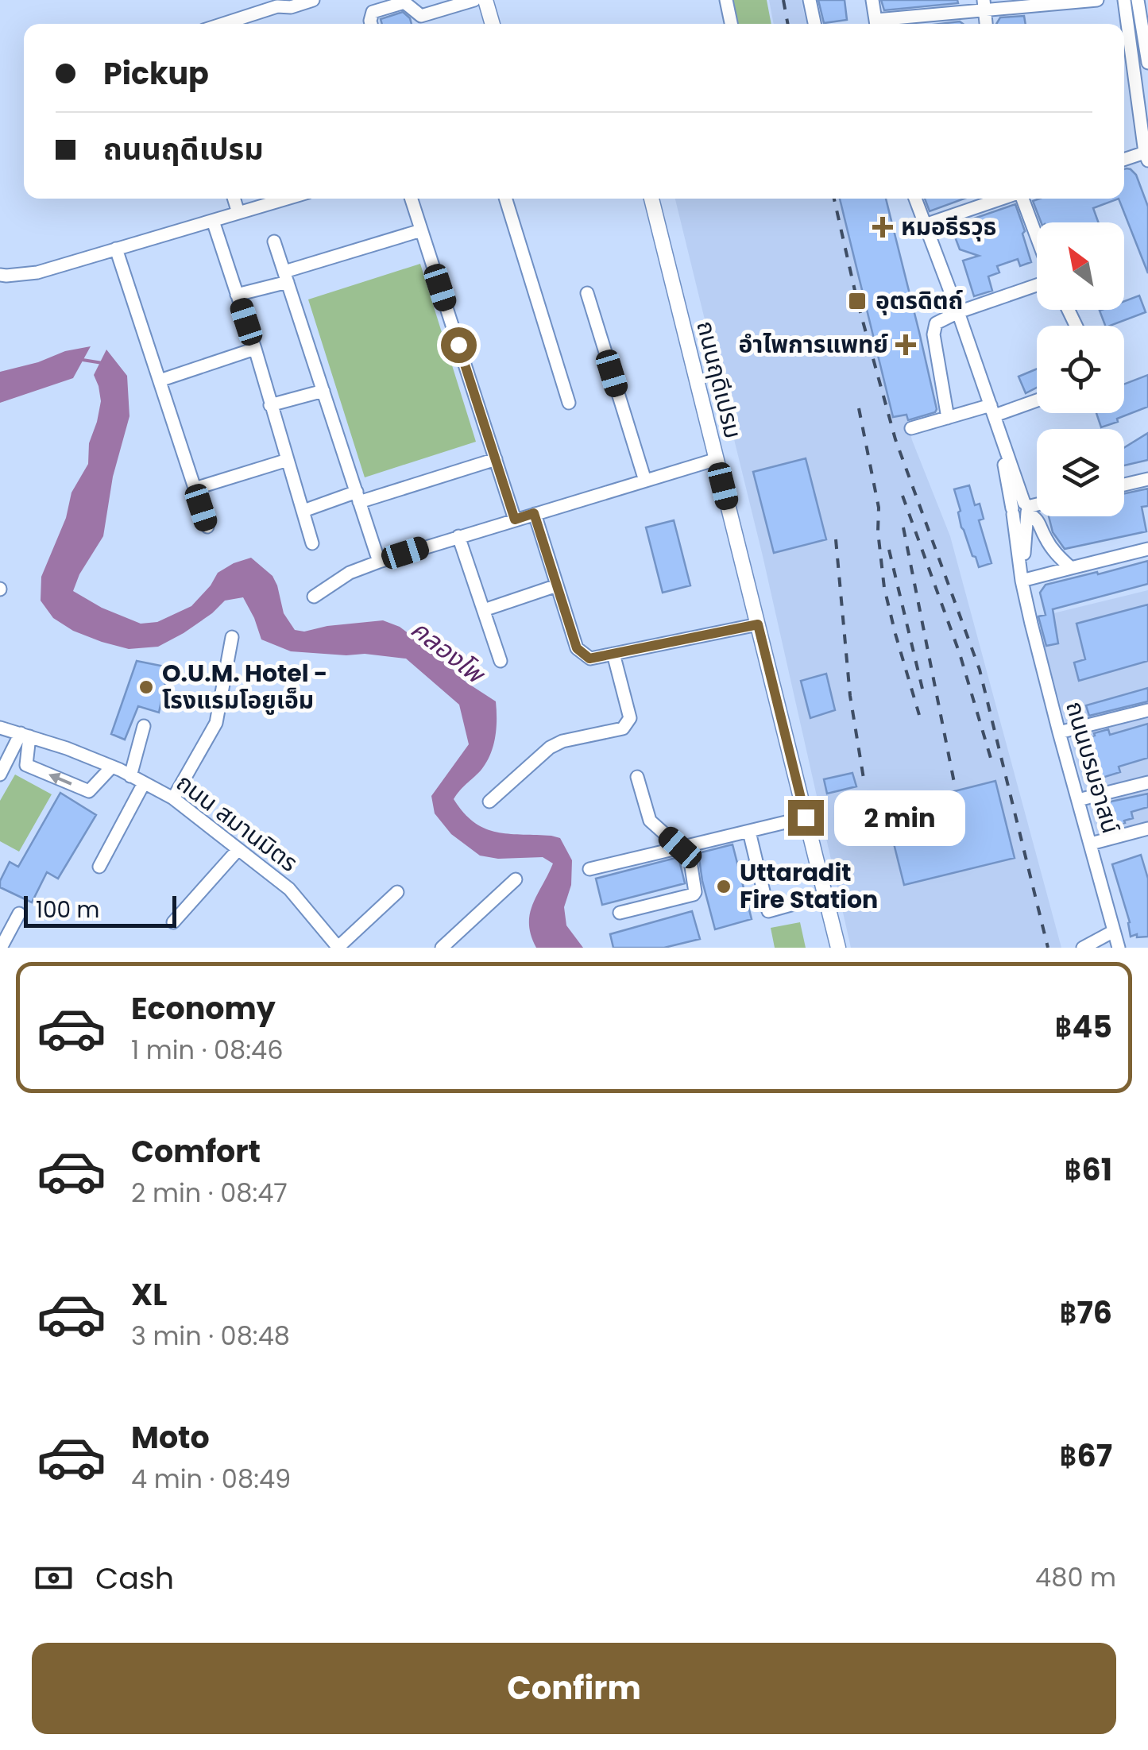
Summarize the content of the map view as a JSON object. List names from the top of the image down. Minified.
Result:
{"streets":{"main road":["ถนนฤดีเปรม"],"street":["ถนนบรมอาสน์","ถนน สมานมิตร"]},"water":["คลองโพ"],"places":{"health":["หมอธีรวุธ","อำไพการแพทย์"],"transit":["อุตรดิตถ์"],"other":["O.U.M. Hotel - โรงแรมโอยูเอ็ม","Uttaradit Fire Station"]},"scale_bar":"100 m","north":"top left","page":{"banner":["Pickup","ถนนฤดีเปรม"],"bubble":"2 min","scale":"100 m","list":[{"name":"Economy","note":"1 min · 08:46","value":"฿45"},{"name":"Comfort","note":"2 min · 08:47","value":"฿61"},{"name":"XL","note":"3 min · 08:48","value":"฿76"},{"name":"Moto","note":"4 min · 08:49","value":"฿67"}],"pay":["Cash","480 m"],"buttons":"Confirm"}}
